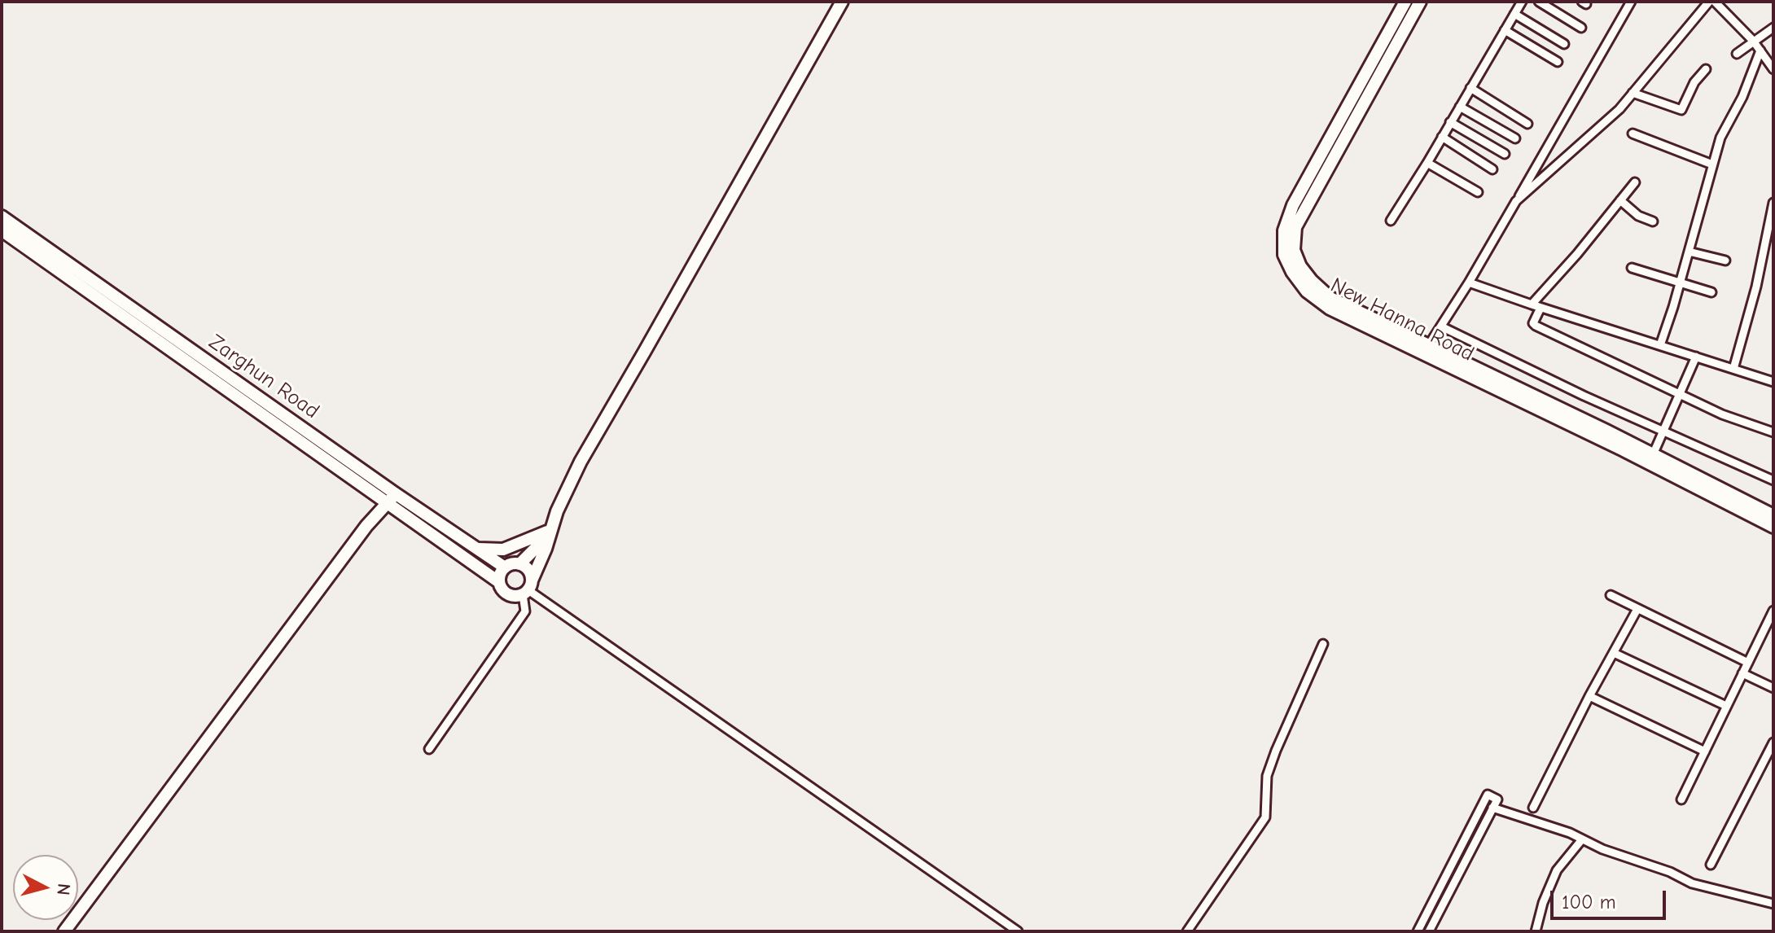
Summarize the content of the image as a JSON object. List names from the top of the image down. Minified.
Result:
{"streets":{"street":["New Hanna Road","Zarghun Road"]},"scale_bar":"100 m","north":"right"}
